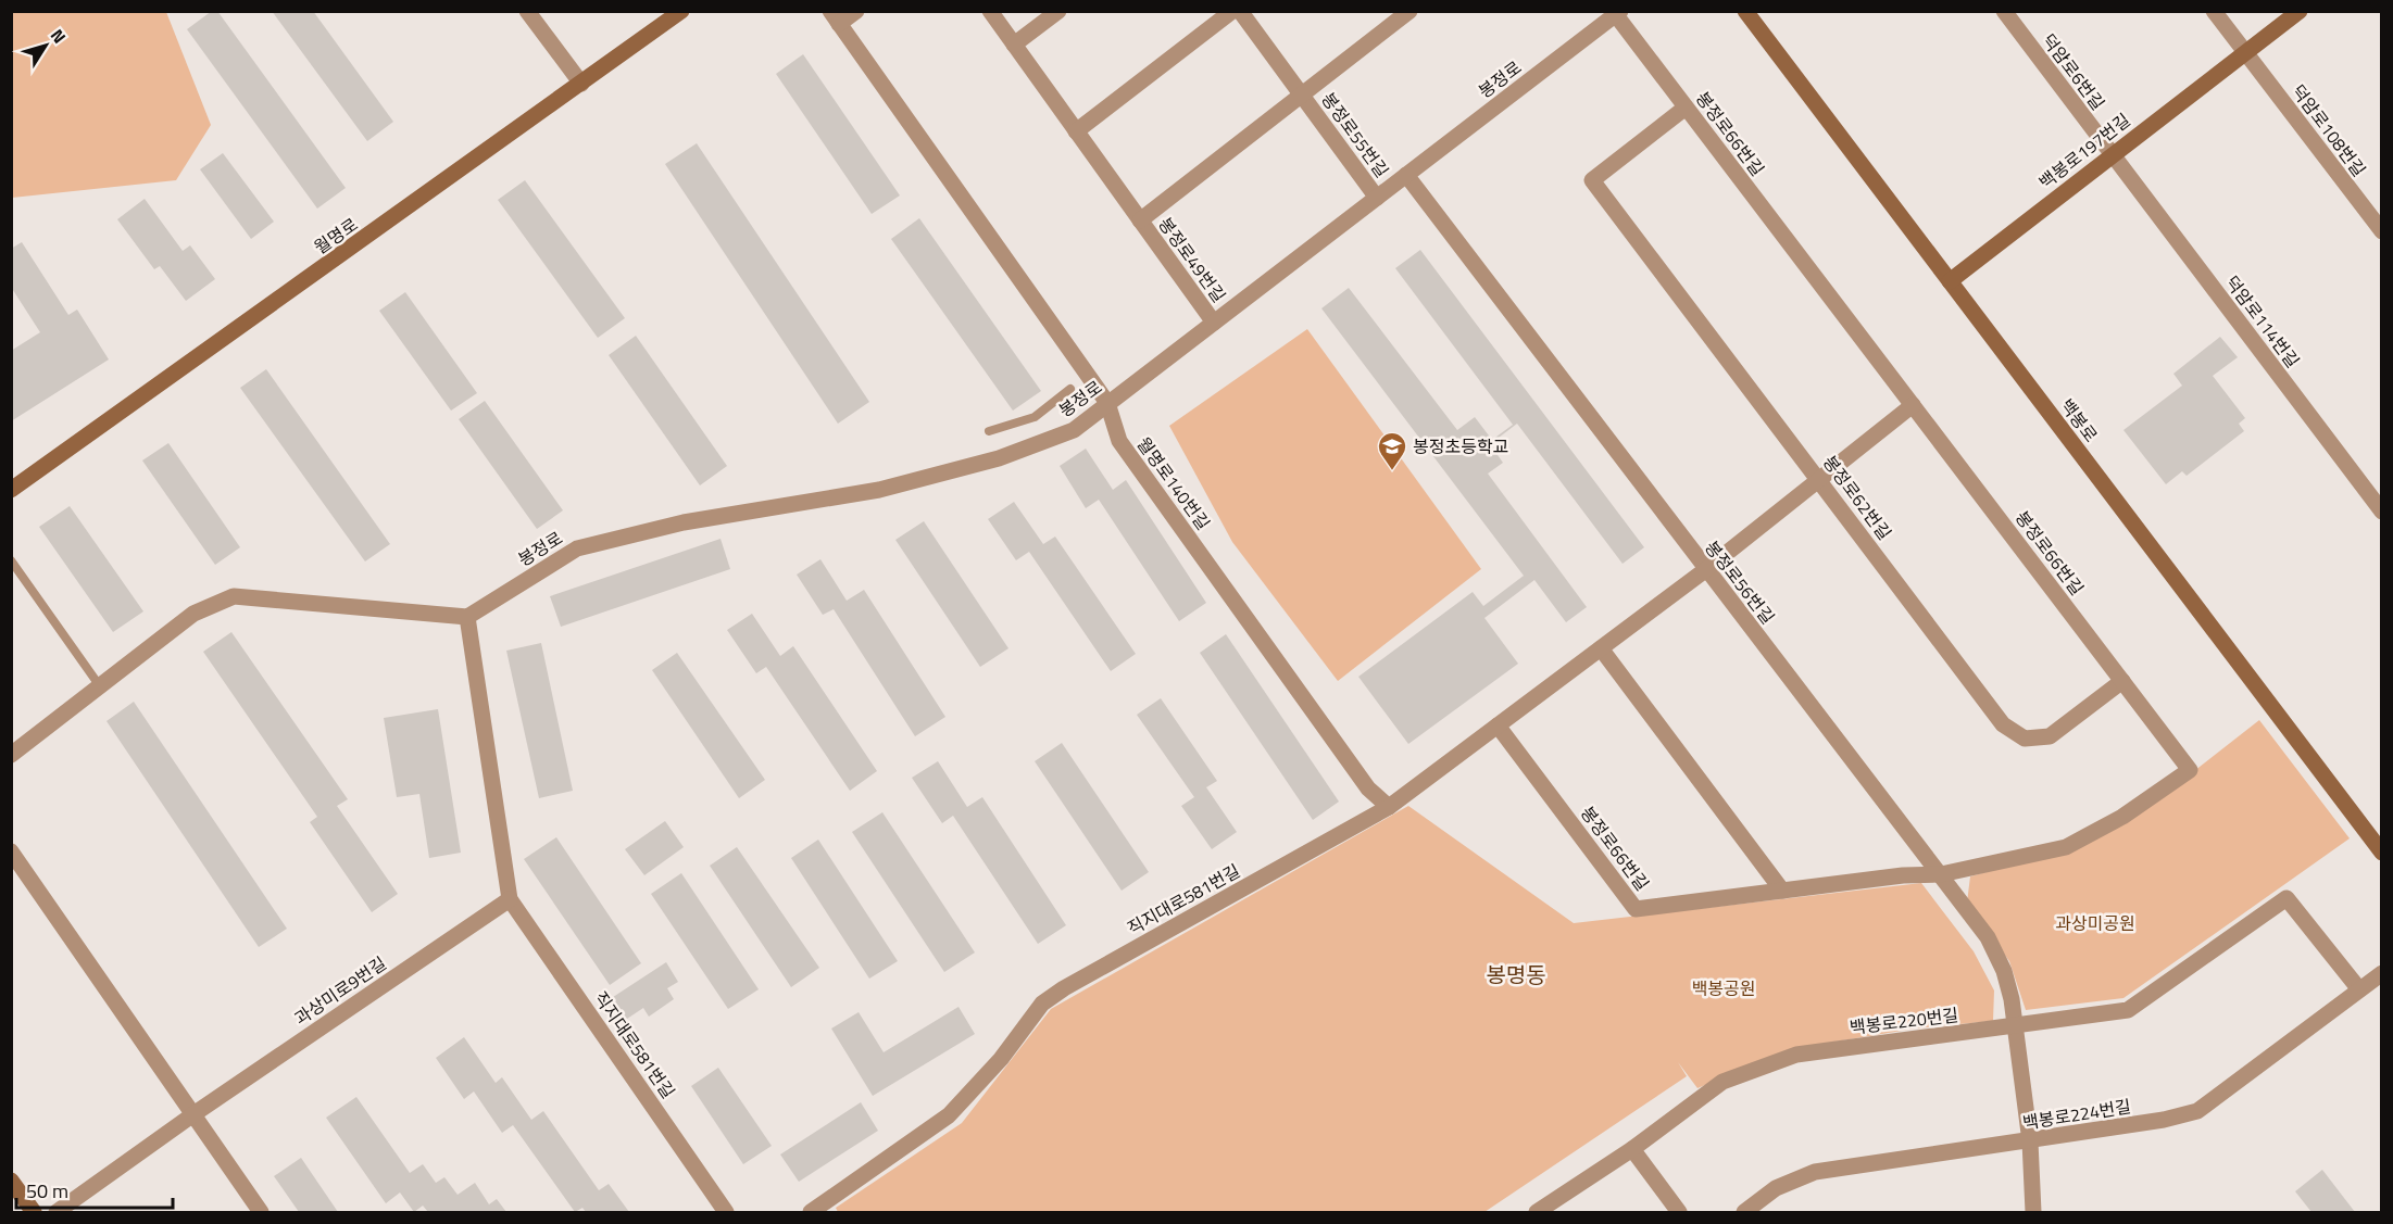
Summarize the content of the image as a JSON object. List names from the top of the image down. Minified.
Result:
{"streets":{"street":["덕암로6번길","봉정로","덕암로108번길","봉정로66번길","봉정로55번길","백봉로197번길","월명로","봉정로49번길","덕암로114번길","백봉로","월명로140번길","봉정로62번길","봉정로56번길","직지대로581번길","과상미로9번길","백봉로220번길","백봉로224번길"]},"crossings":[["덕암로6번길","백봉로197번길"],["덕암로6번길","덕암로114번길"],["봉정로","봉정로66번길"],["봉정로","봉정로55번길"],["봉정로","봉정로49번길"],["봉정로","월명로140번길"],["봉정로","봉정로56번길"],["덕암로108번길","백봉로197번길"],["봉정로66번길","봉정로62번길"],["봉정로66번길","봉정로56번길"],["봉정로66번길","직지대로581번길"],["봉정로55번길","봉정로49번길"],["백봉로197번길","덕암로114번길"],["백봉로197번길","백봉로"],["월명로140번길","직지대로581번길"],["봉정로62번길","직지대로581번길"],["봉정로56번길","직지대로581번길"],["봉정로56번길","백봉로220번길"],["봉정로56번길","백봉로224번길"],["직지대로581번길","과상미로9번길"],["백봉로220번길","백봉로224번길"]],"districts":["봉명동"],"parks":["과상미공원","백봉공원"],"places":{"school or university":["봉정초등학교"]},"scale_bar":"50 m","north":"top right"}
